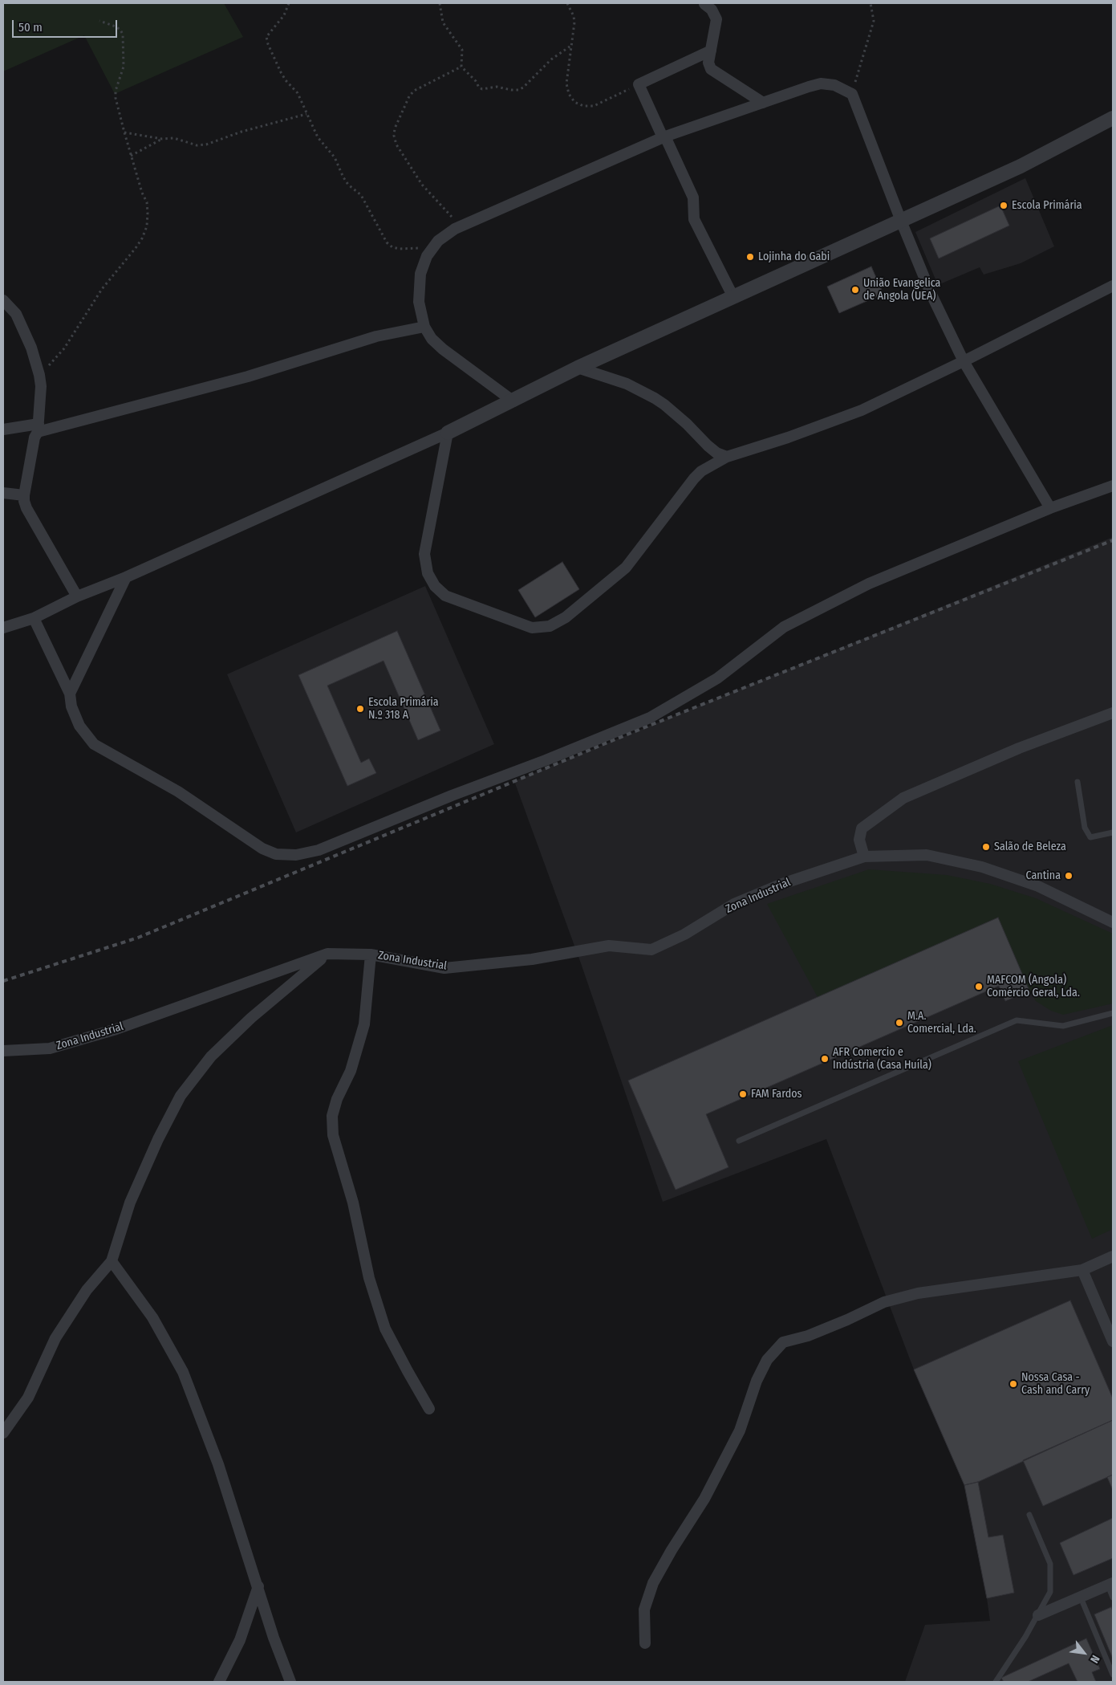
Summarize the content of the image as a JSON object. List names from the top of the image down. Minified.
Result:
{"streets":{"street":["Zona Industrial"]},"places":["Escola Primária","Lojinha do Gabi","União Evangelica de Angola (UEA)","Escola Primária N.º 318 A","Salão de Beleza","Cantina","MAFCOM (Angola) Comércio Geral, Lda.","M.A. Comercial, Lda.","AFR Comercio e Indústria (Casa Huíla)","FAM Fardos","Nossa Casa - Cash and Carry"],"scale_bar":"50 m","north":"bottom right"}
